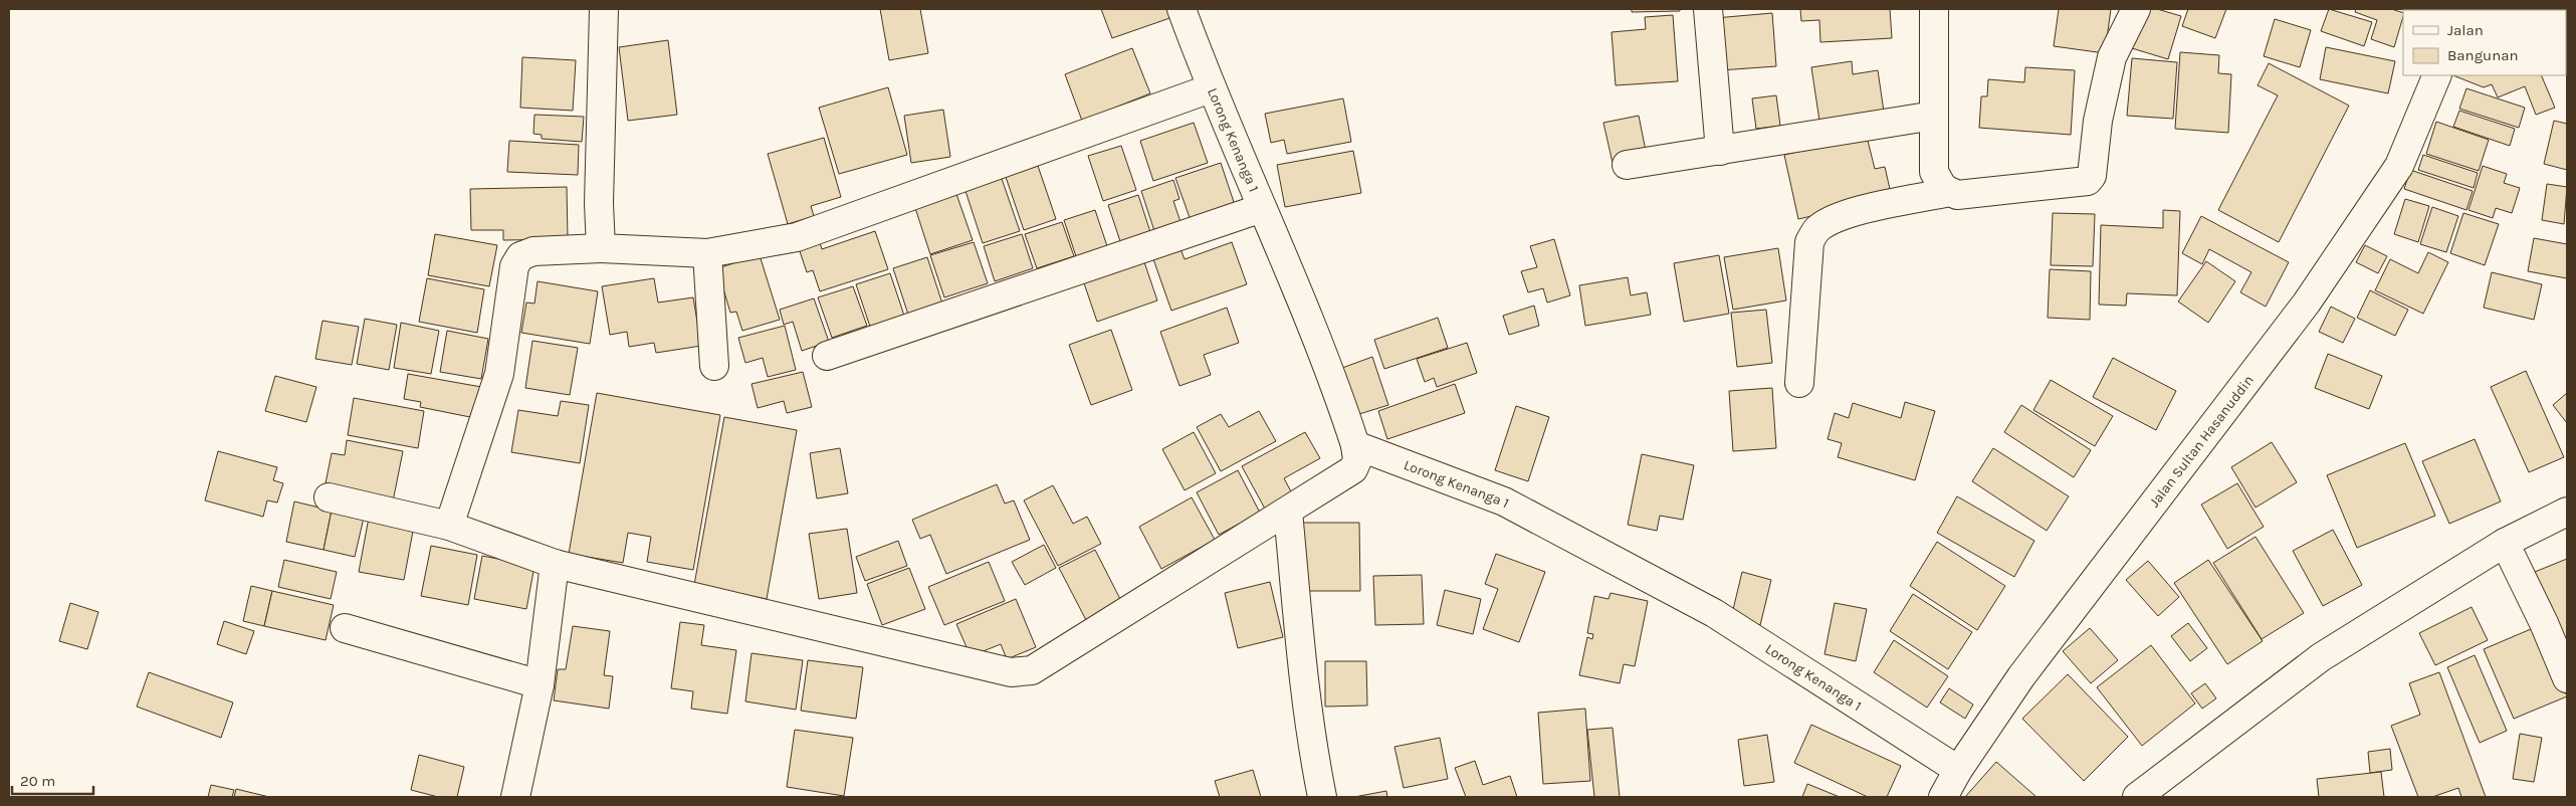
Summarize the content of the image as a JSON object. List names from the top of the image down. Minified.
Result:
{"streets":{"main road":["Lorong Kenanga 1","Jalan Sultan Hasanuddin"]},"crossings":[["Lorong Kenanga 1","Jalan Sultan Hasanuddin"]],"legend":["Jalan","Bangunan"],"scale_bar":"20 m"}
